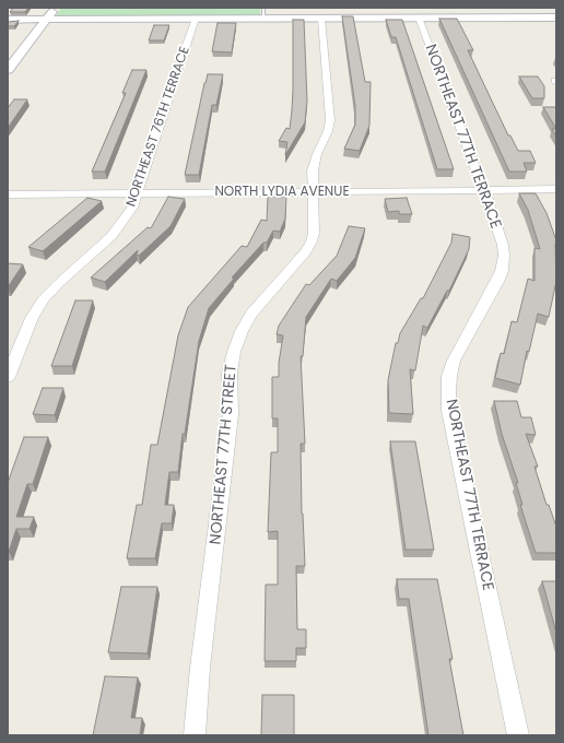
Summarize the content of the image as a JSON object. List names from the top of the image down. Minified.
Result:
{"streets":{"street":["NORTHEAST 76TH TERRACE","NORTHEAST 77TH TERRACE","NORTH LYDIA AVENUE","NORTHEAST 77TH STREET"]},"crossings":[["NORTHEAST 76TH TERRACE","NORTH LYDIA AVENUE"],["NORTHEAST 77TH TERRACE","NORTH LYDIA AVENUE"],["NORTH LYDIA AVENUE","NORTHEAST 77TH STREET"]]}
